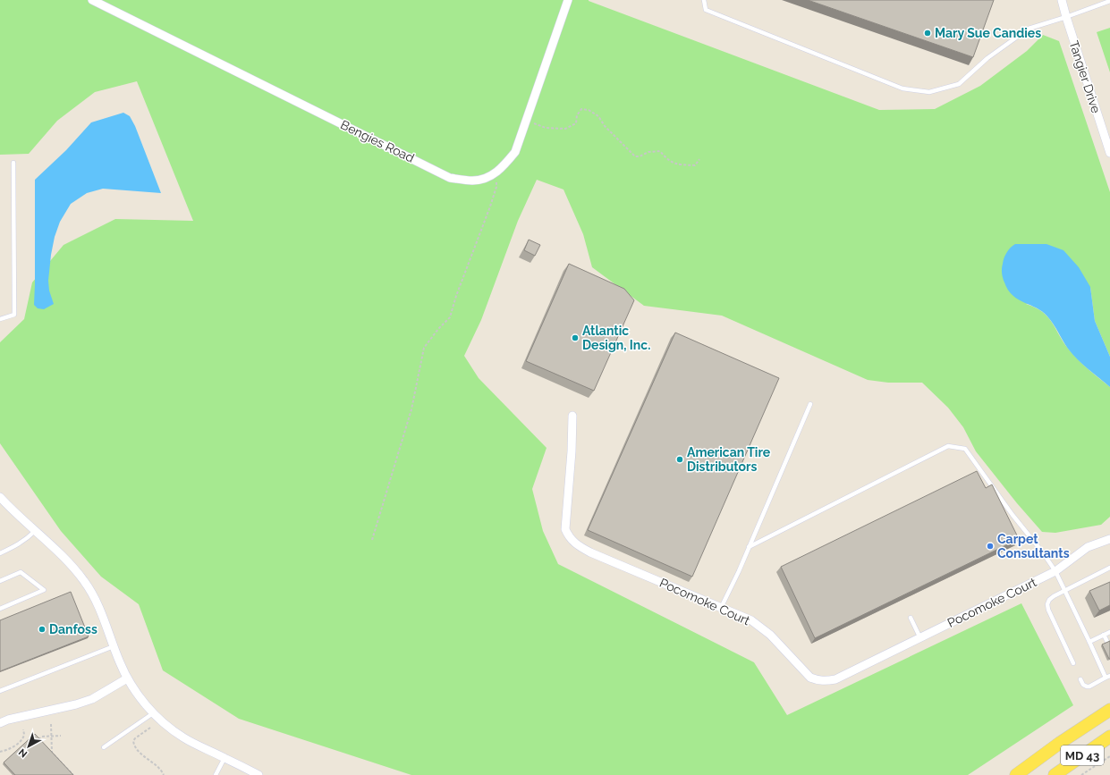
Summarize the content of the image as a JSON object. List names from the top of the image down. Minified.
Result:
{"streets":{"main road":["MD 43"],"street":["Tangier Drive","Bengies Road","Pocomoke Court"]},"places":["Mary Sue Candies","Atlantic Design, Inc.","American Tire Distributors","Carpet Consultants","Danfoss"],"north":"bottom left"}
